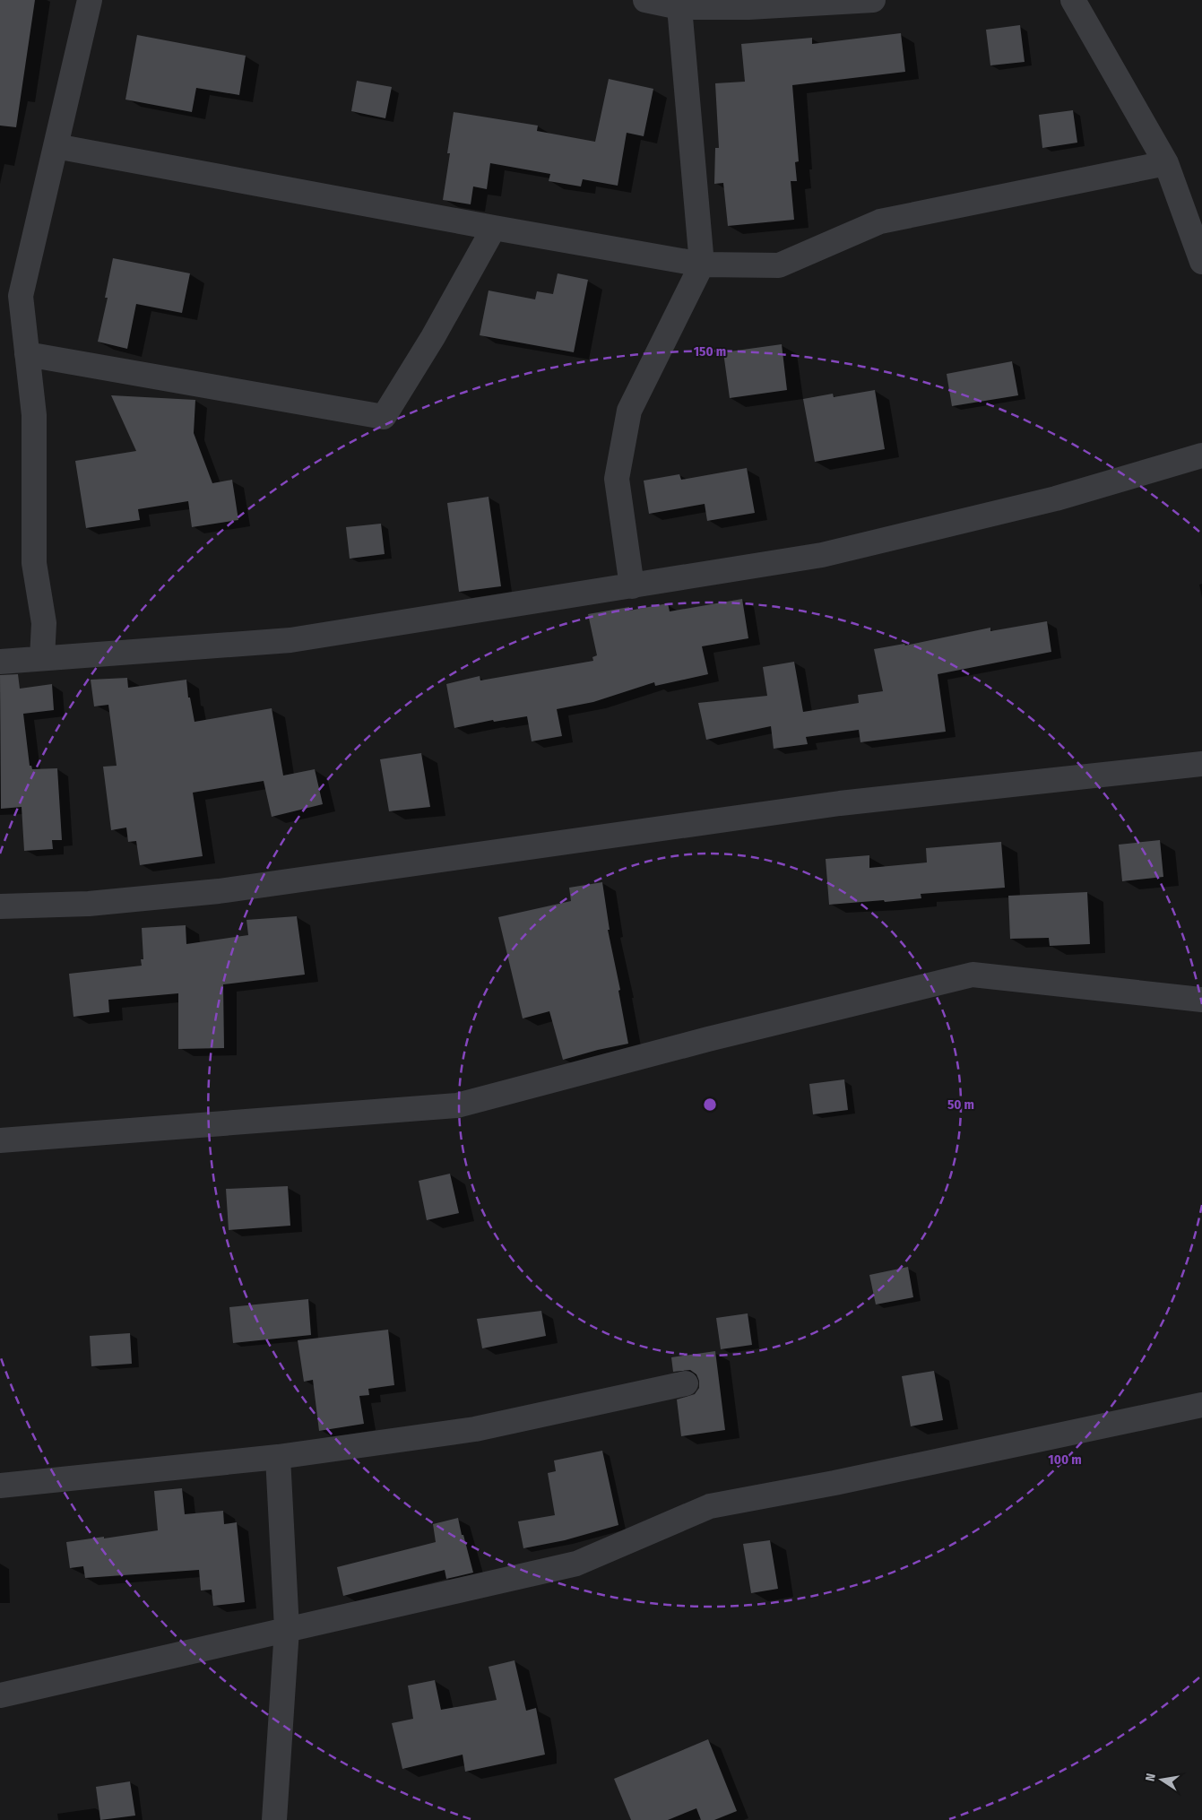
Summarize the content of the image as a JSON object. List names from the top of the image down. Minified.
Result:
{"north":"left","rings":["150 m","50 m","100 m"]}
